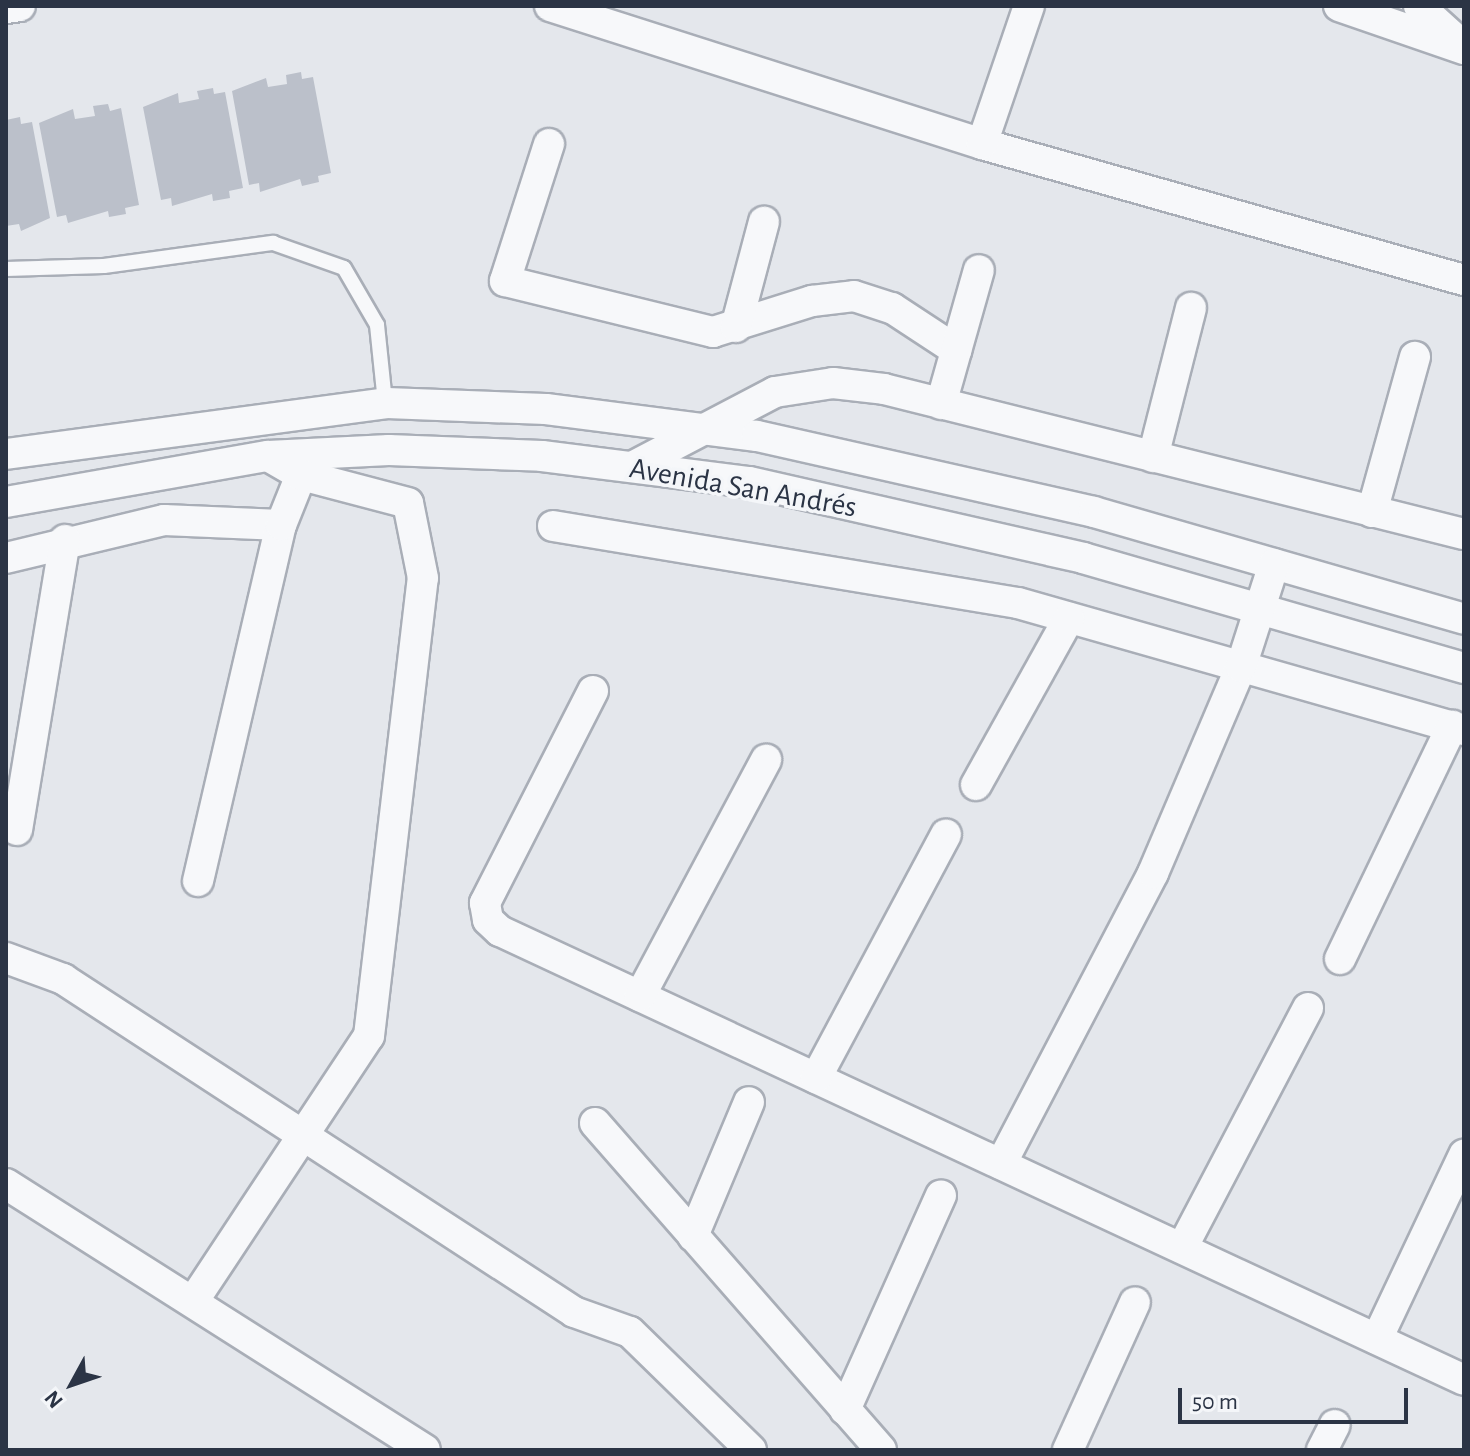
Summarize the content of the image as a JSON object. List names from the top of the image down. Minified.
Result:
{"streets":{"street":["Avenida San Andrés"]},"scale_bar":"50 m","north":"bottom left"}
